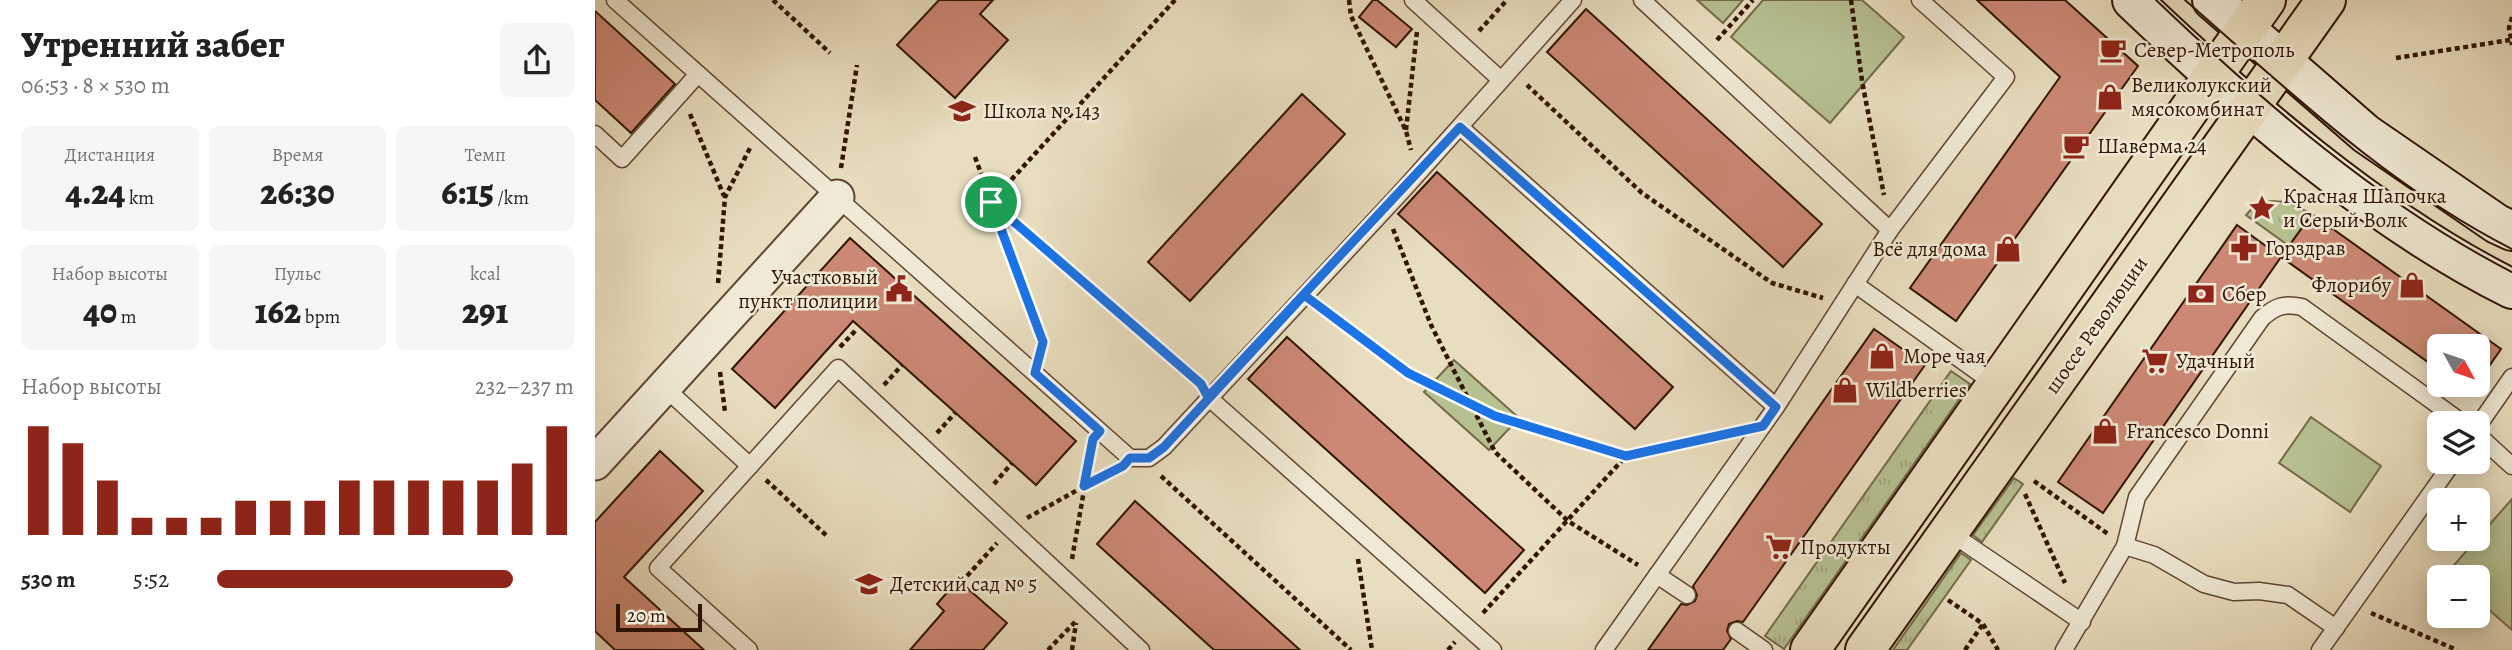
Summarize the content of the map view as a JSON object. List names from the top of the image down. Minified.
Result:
{"streets":{"main road":["шоссе Революции"]},"places":{"cafe":["Север-Метрополь","Шаверма 24"],"shop":["Великолукский мясокомбинат","Всё для дома","Флорибу","Море чая","Wildberries","Francesco Donni"],"school or university":["Школа № 143","Детский сад № 5"],"place":["Красная Шапочка и Серый Волк"],"pharmacy":["Горздрав"],"public building":["Участковый пункт полиции"],"bank":["Сбер"],"supermarket":["Удачный","Продукты"]},"scale_bar":"20 m","north":"bottom right","page":{"heading":["Утренний забег","06:53 · 8 × 530 m"],"stats":[["Дистанция","4.24 km"],["Время","26:30"],["Темп","6:15 /km"],["Набор высоты","40 m"],["Пульс","162 bpm"],["kcal","291"]],"map_buttons":["+","−"],"chart":["Набор высоты","232–237 m"],"list":[{"name":"530 m","note":"5:52"}],"scale":"20 m"}}
